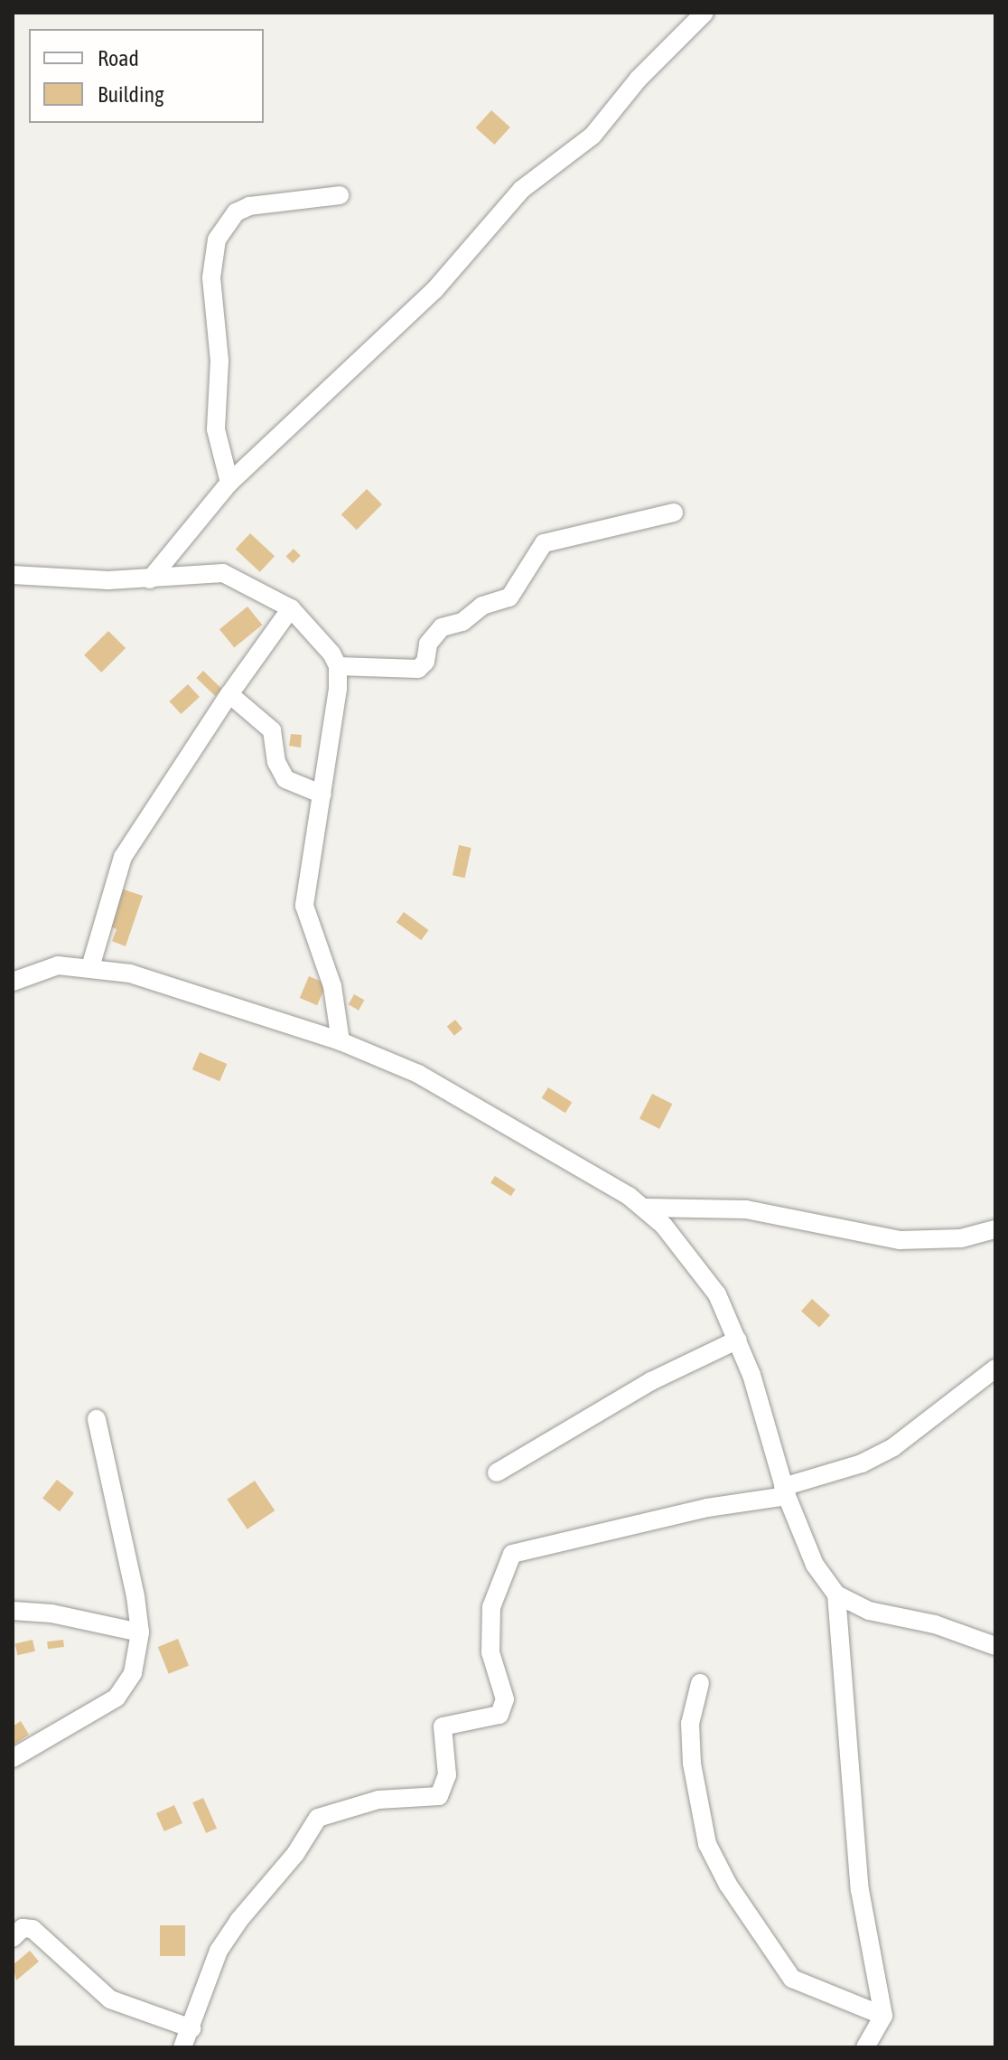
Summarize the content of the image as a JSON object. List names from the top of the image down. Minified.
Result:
{"legend":["Road","Building"]}
